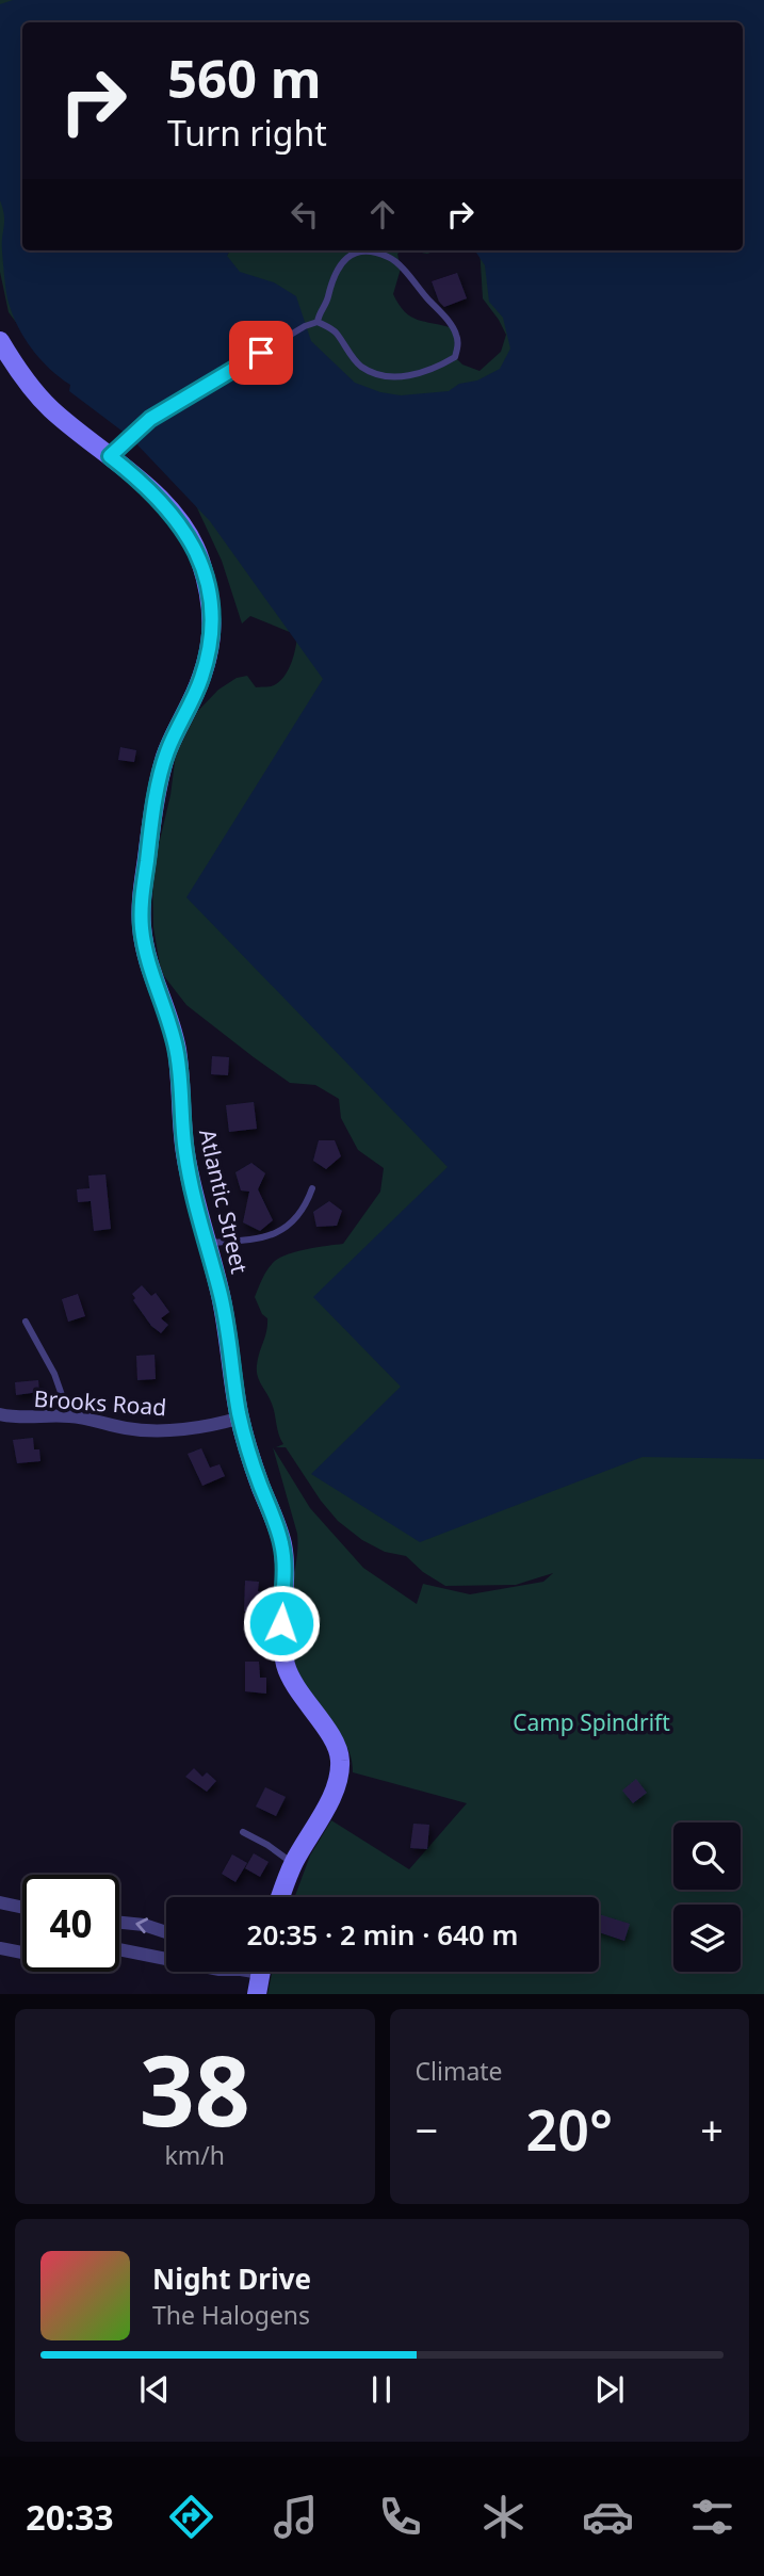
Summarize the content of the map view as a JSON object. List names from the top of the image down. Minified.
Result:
{"streets":{"street":["Atlantic Street","Brooks Road"]},"crossings":[["Atlantic Street","Brooks Road"]],"parks":["Camp Spindrift"],"page":{"turn":["560 m","Turn right"],"limit":"40","trip":"20:35 · 2 min · 640 m","tile":[["38","km/h"],"Climate"],"heat":["−","20°","+"],"song":["Night Drive","The Halogens"],"tabs":"20:33"}}
